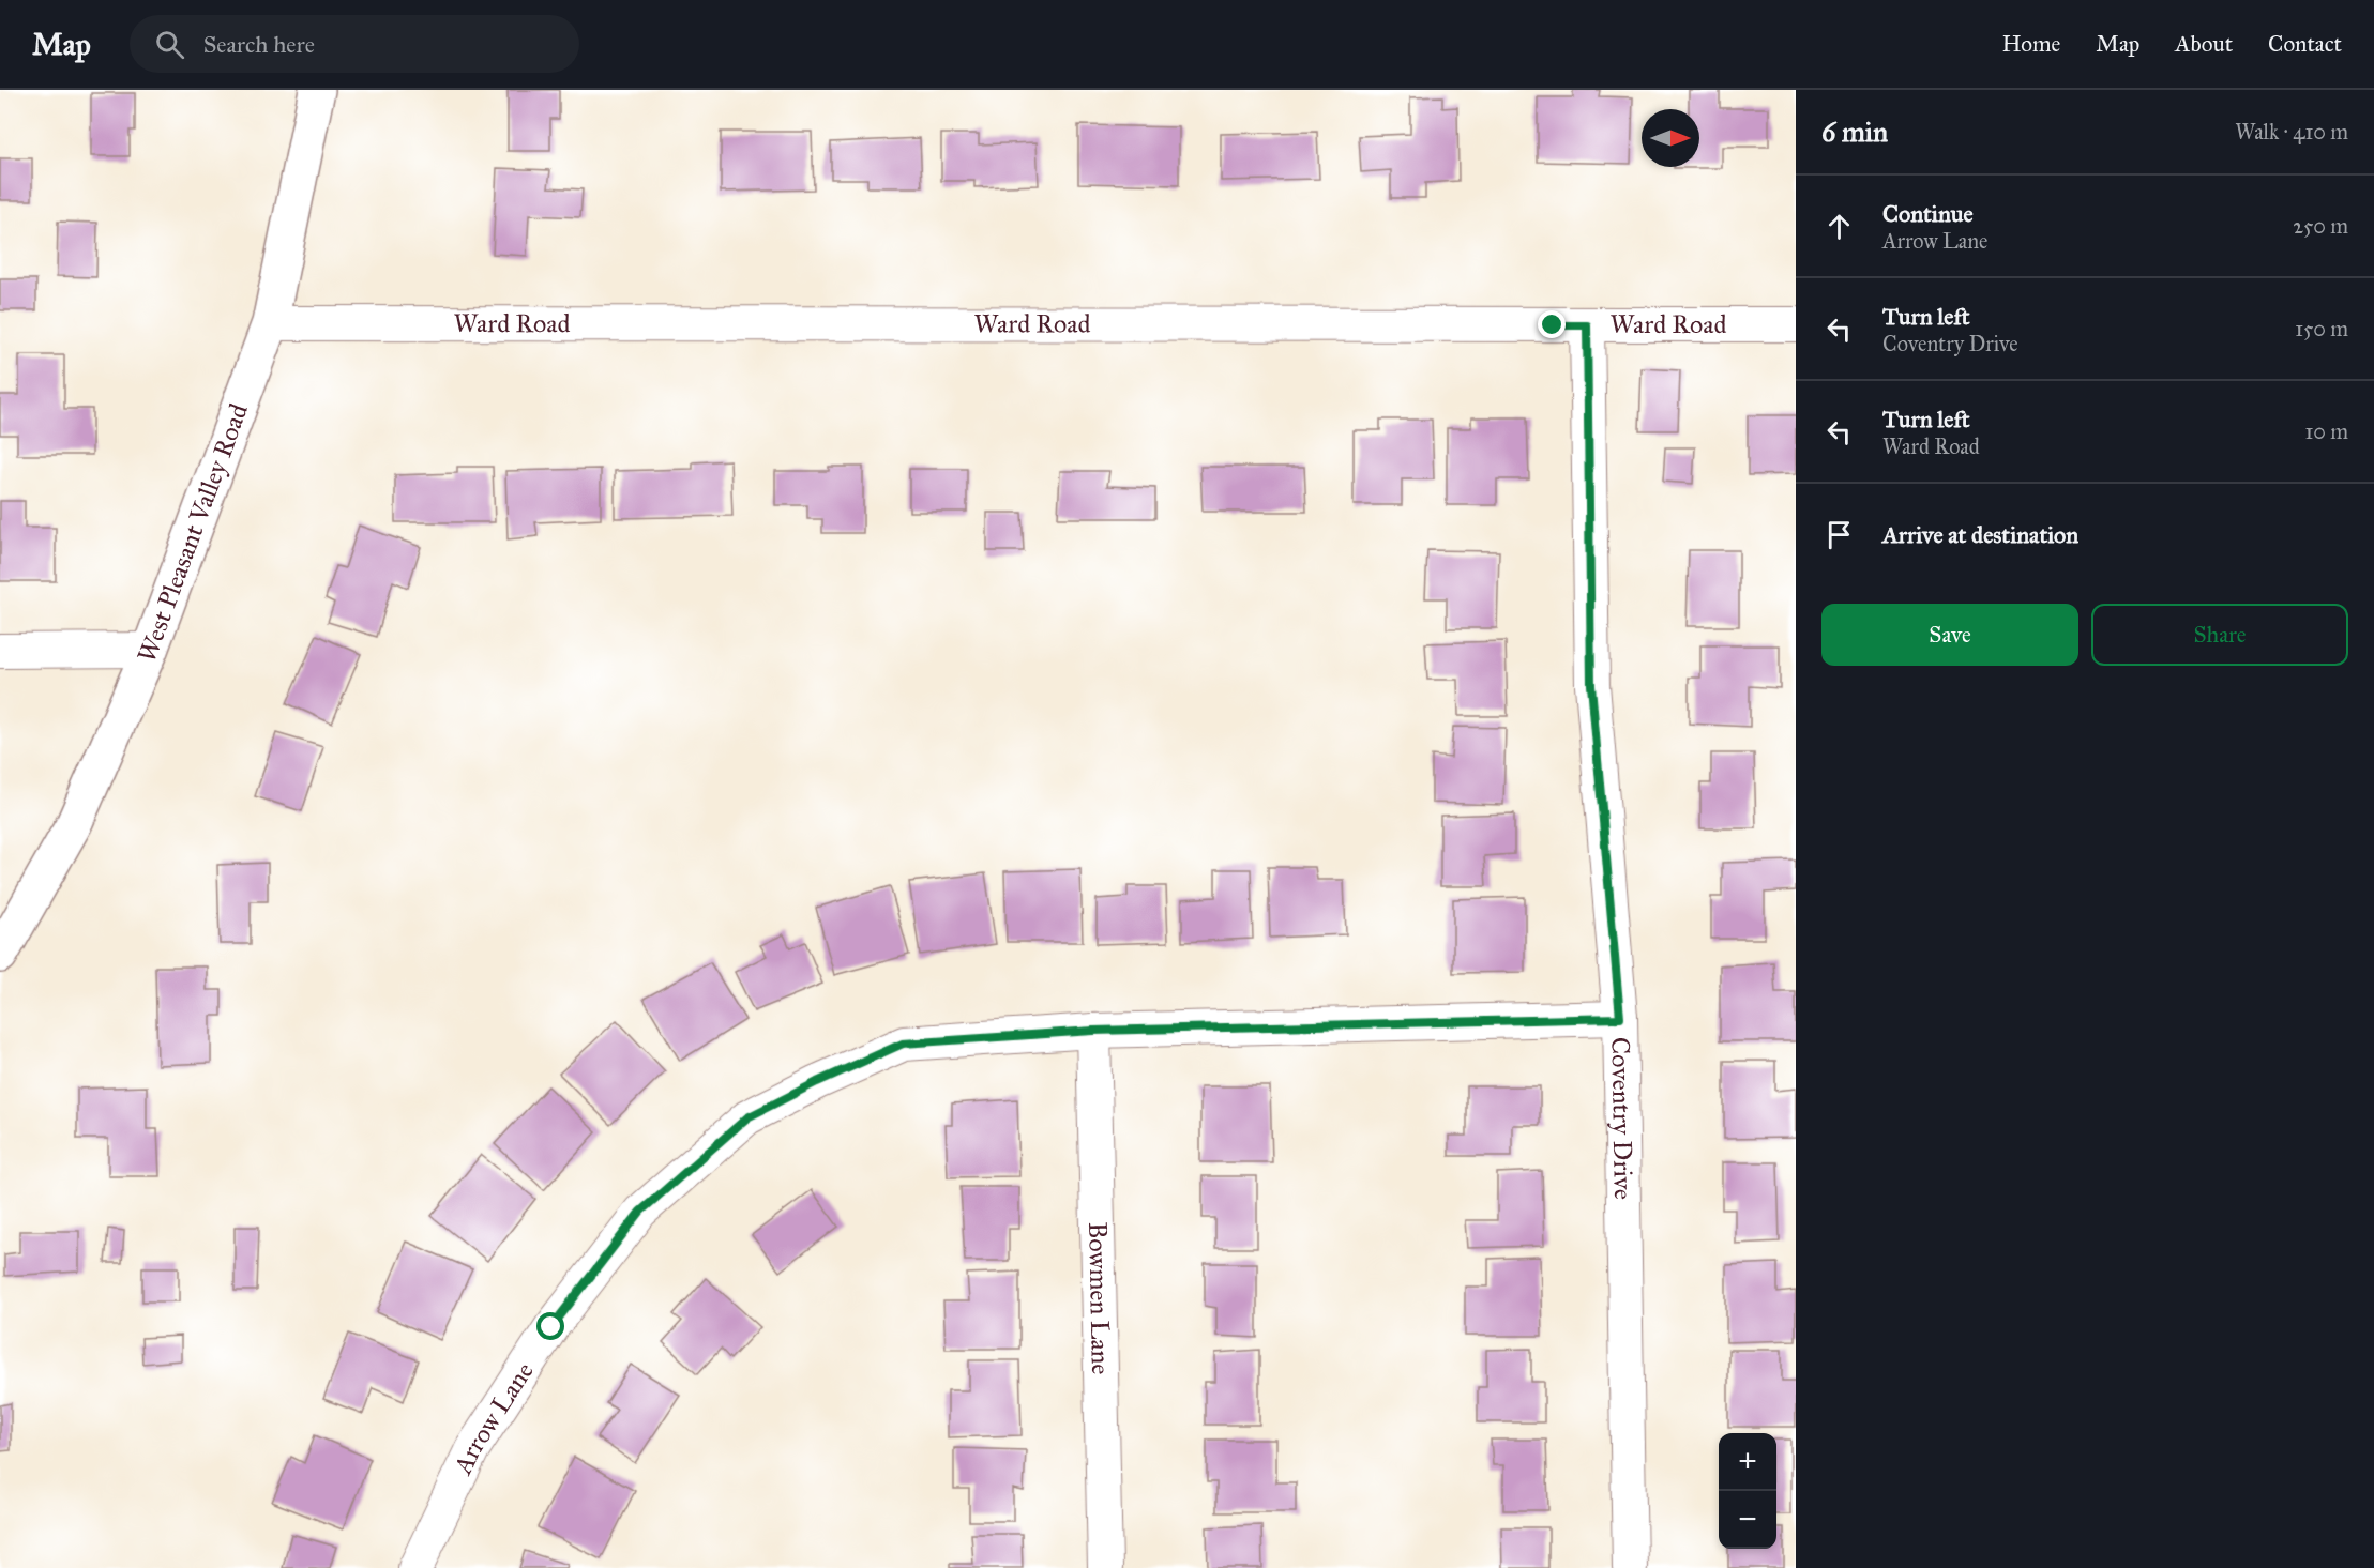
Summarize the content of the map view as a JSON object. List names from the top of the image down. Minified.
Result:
{"streets":{"main road":["West Pleasant Valley Road"],"street":["Ward Road","Coventry Drive","Bowmen Lane","Arrow Lane"]},"crossings":[["Ward Road","West Pleasant Valley Road"],["Ward Road","Coventry Drive"],["Coventry Drive","Arrow Lane"],["Bowmen Lane","Arrow Lane"]],"north":"right","page":{"header":"Map","search":"Search here","nav":["Home","Map","About","Contact"],"heading":["6 min","Walk · 410 m"],"list":[["Continue","Arrow Lane","250 m"],["Turn left","Coventry Drive","150 m"],["Turn left","Ward Road","10 m"],"Arrive at destination"],"buttons":["Save","Share"],"map_buttons":["+","−"]}}
